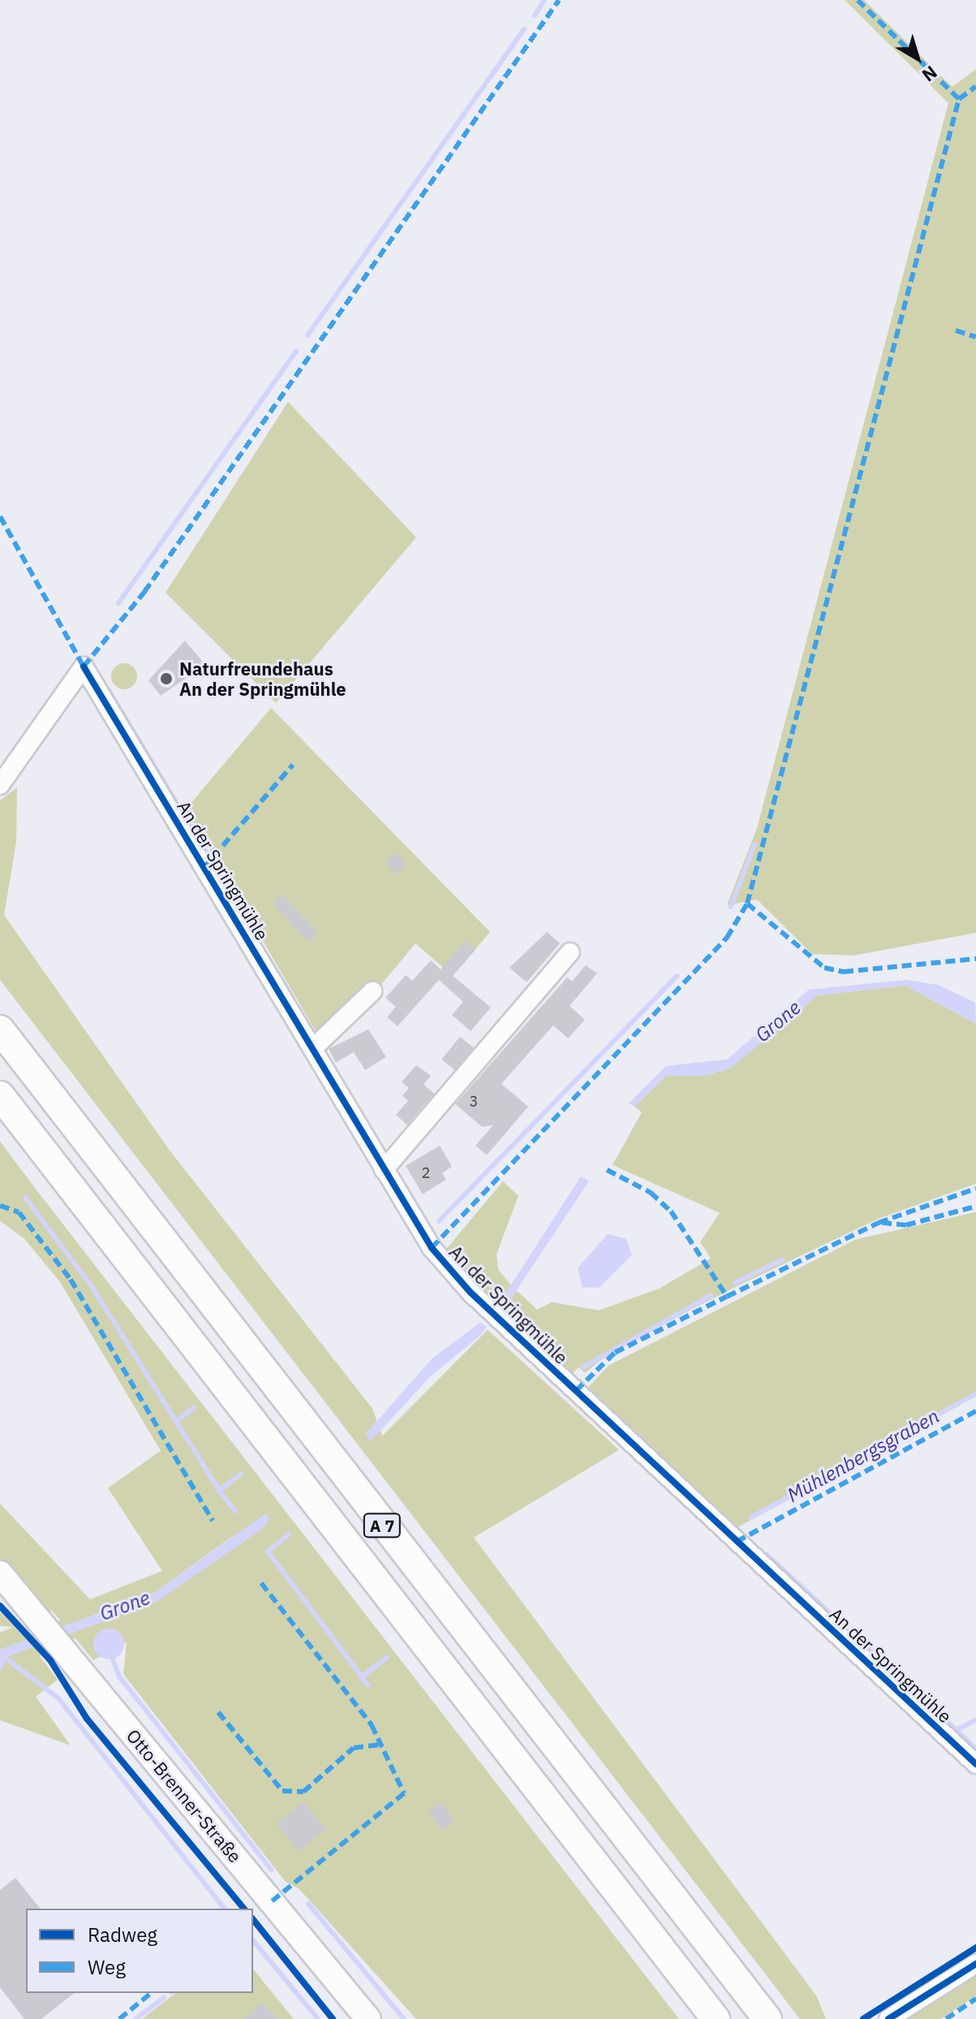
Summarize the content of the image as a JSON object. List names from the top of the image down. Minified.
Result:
{"streets":{"highway":["A 7"],"main road":["Otto-Brenner-Straße"],"street":["An der Springmühle"]},"water":["Grone","Mühlenbergsgraben"],"places":["Naturfreundehaus An der Springmühle"],"house_numbers":["3","2"],"legend":["Radweg","Weg"],"north":"bottom right"}
